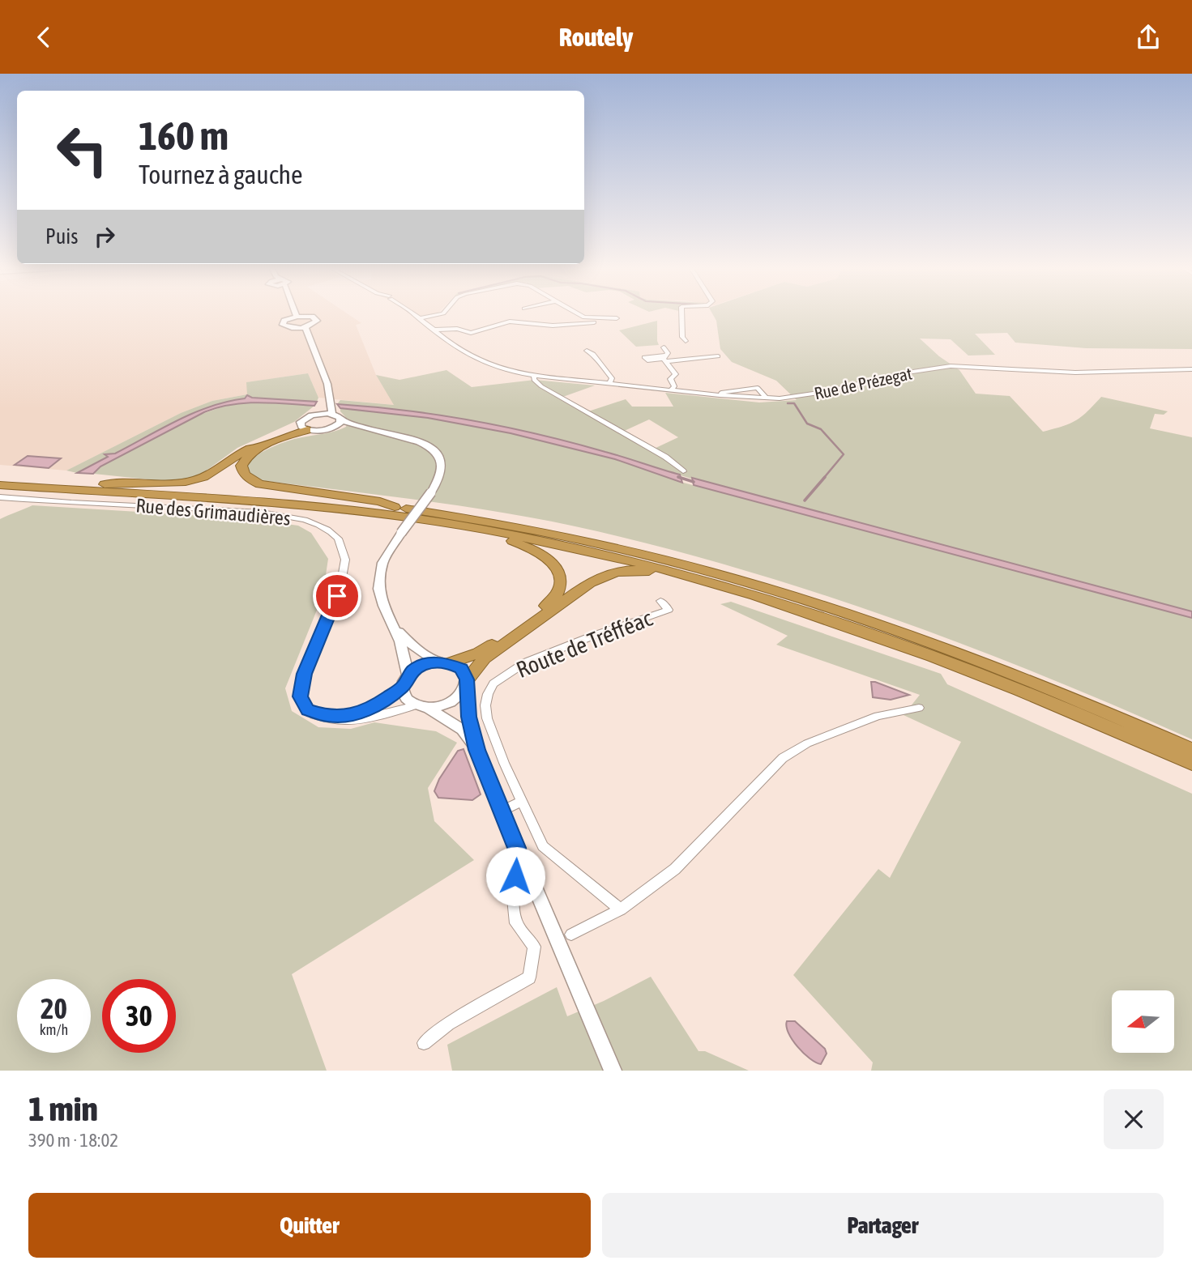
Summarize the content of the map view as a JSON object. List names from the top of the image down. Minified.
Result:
{"streets":{"street":["Rue de Prézegat","Rue des Grimaudières","Route de Tréfféac"]},"north":"left","page":{"header":"Routely","turn":["160 m","Tournez à gauche"],"then":"Puis","speed":"20 km/h","limit":"30","heading":["1 min","390 m · 18:02"],"buttons":["Quitter","Partager"]}}
